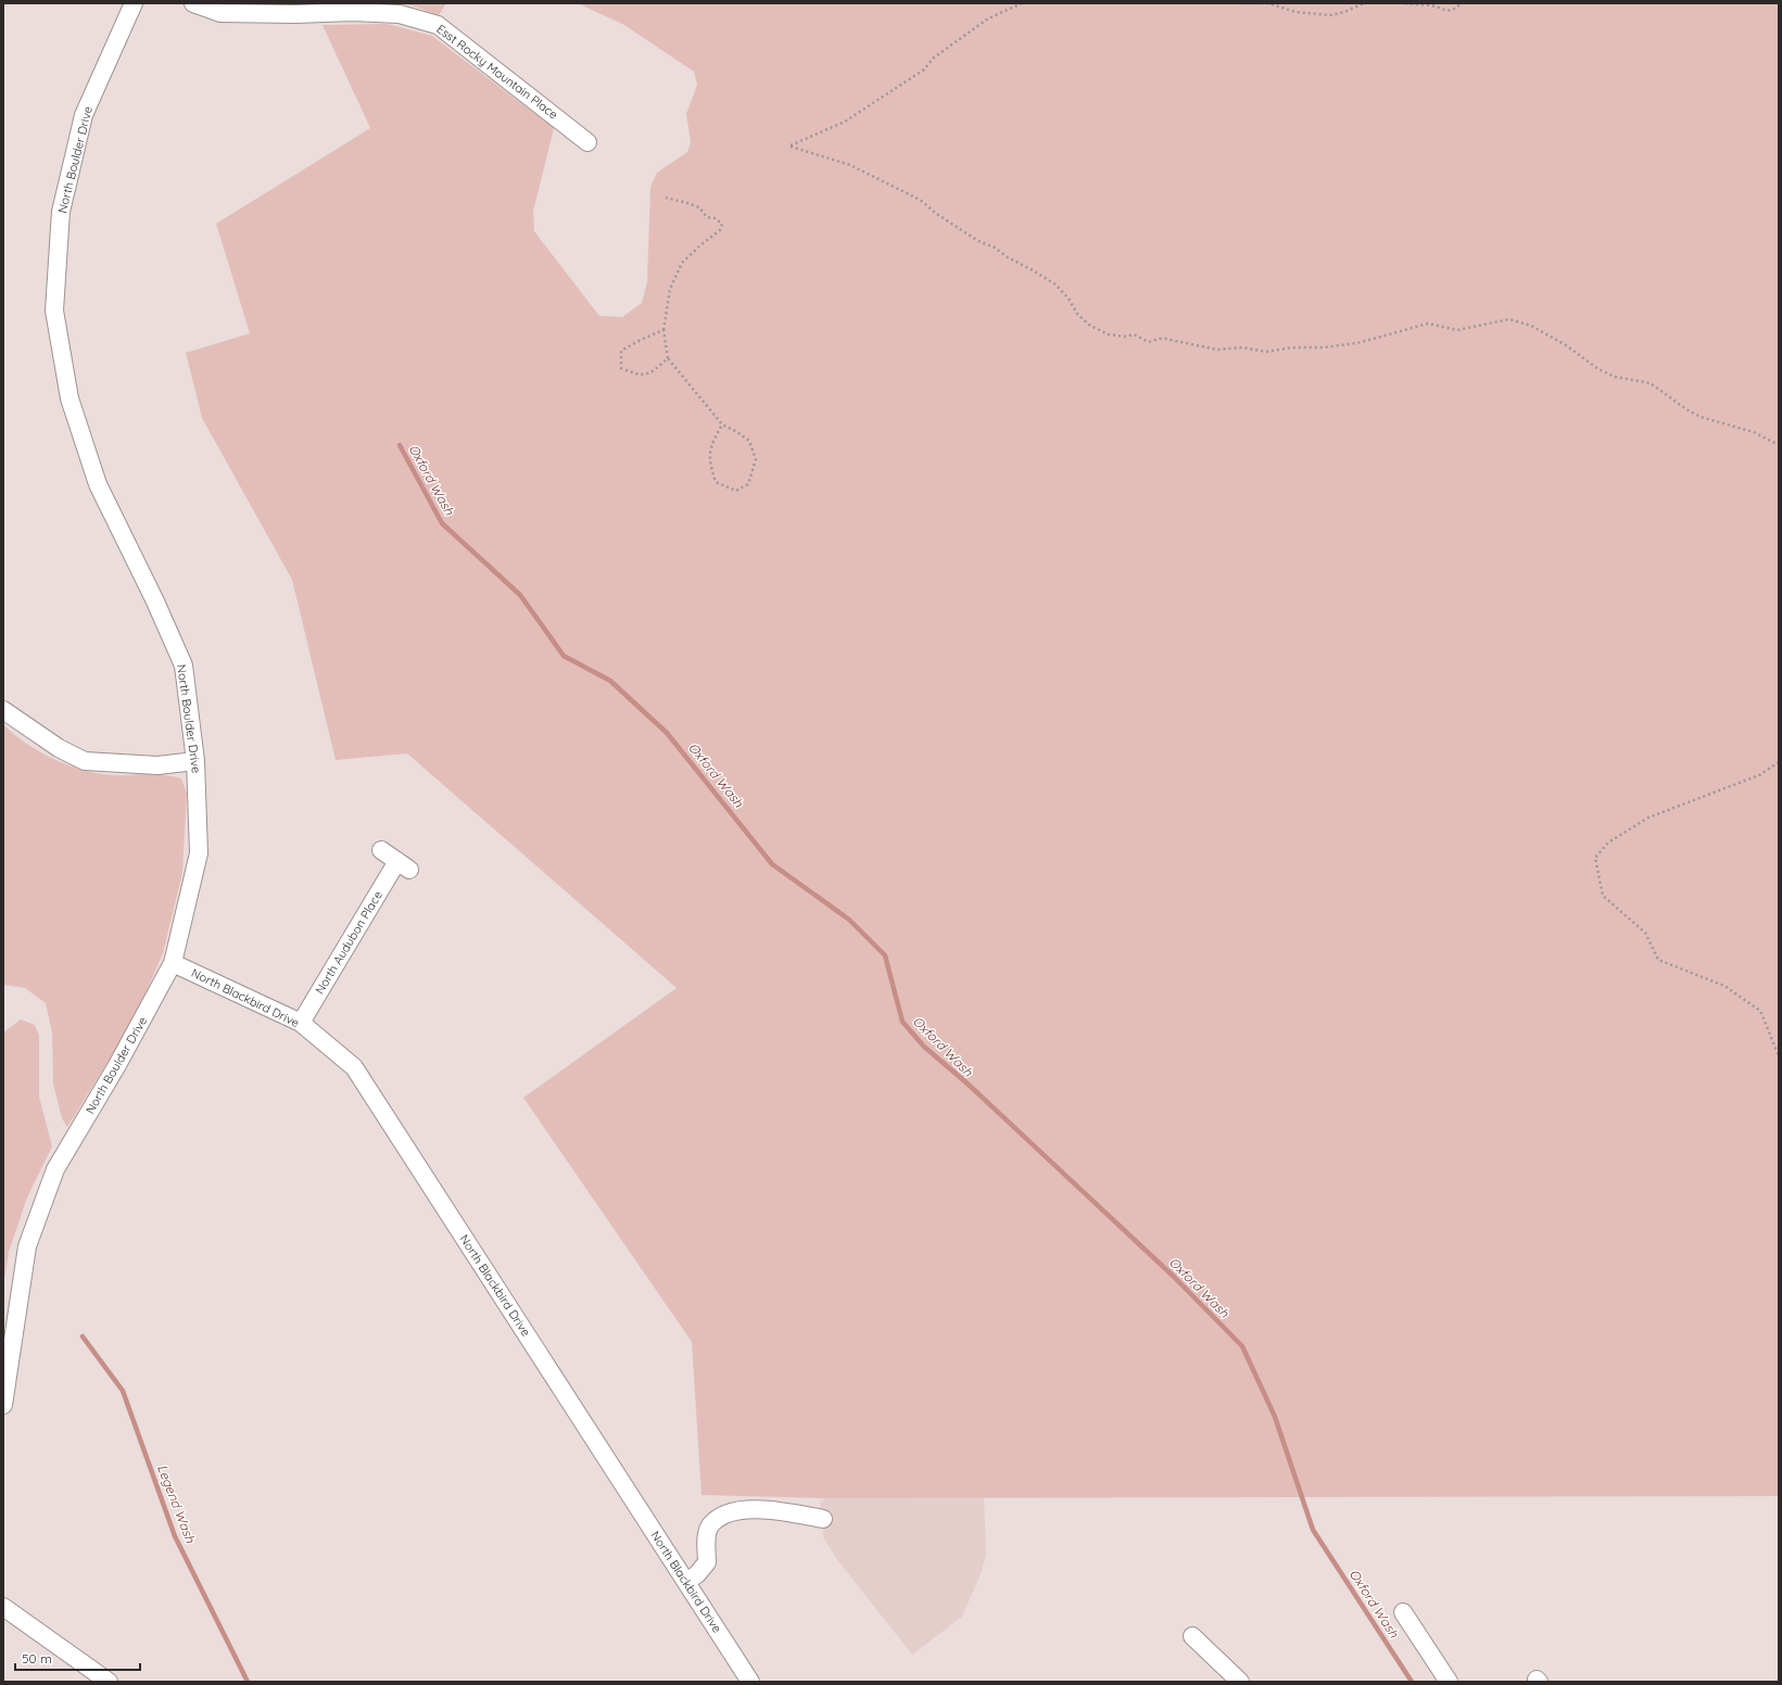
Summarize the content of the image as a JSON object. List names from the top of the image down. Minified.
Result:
{"streets":{"street":["Esst Rocky Mountain Place","North Boulder Drive","North Audubon Place","North Blackbird Drive"]},"crossings":[["North Boulder Drive","North Blackbird Drive"],["North Audubon Place","North Blackbird Drive"]],"water":["Oxford Wash","Legend Wash"],"scale_bar":"50 m"}
